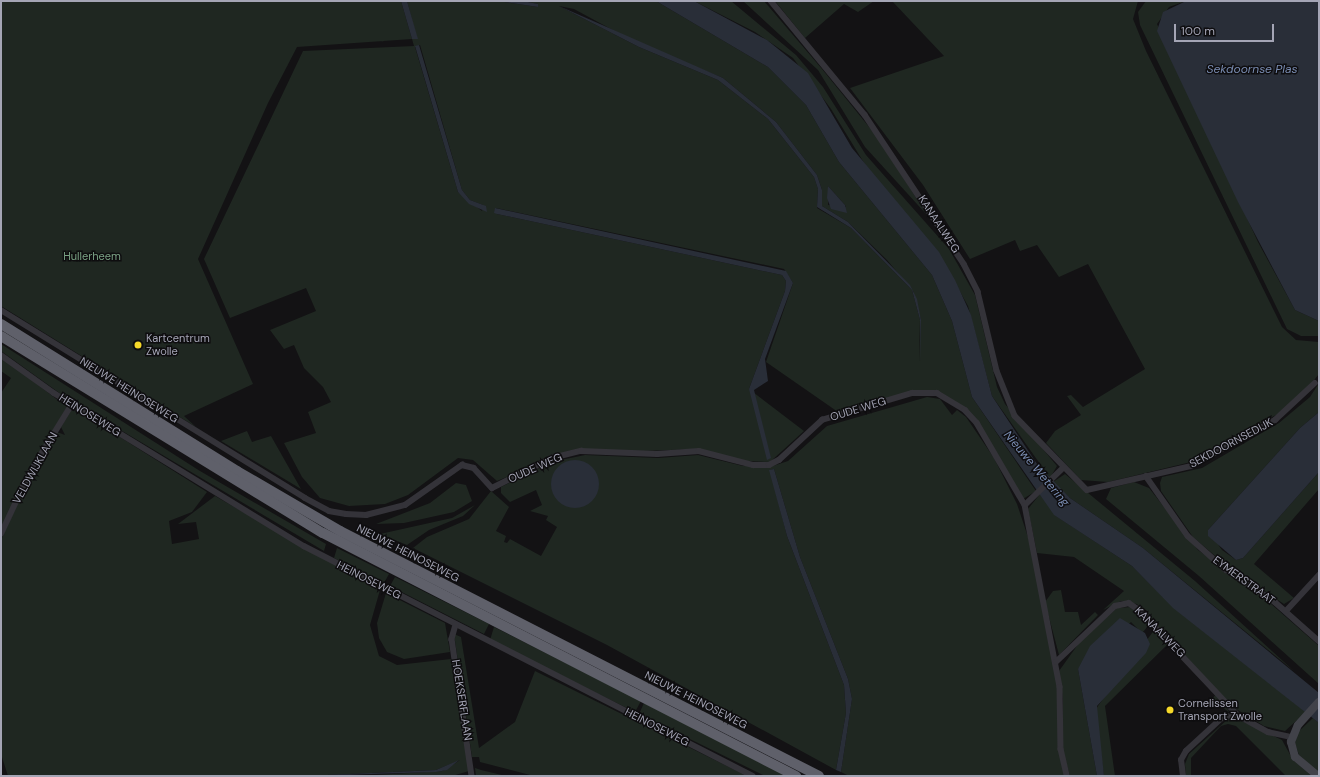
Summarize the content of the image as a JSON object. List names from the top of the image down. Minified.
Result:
{"streets":{"highway":["NIEUWE HEINOSEWEG"],"street":["KANAALWEG","OUDE WEG","HEINOSEWEG","SEKDOORNSEDIJK","VELDWIJKLAAN","EYMERSTRAAT","HOEKSERFLAAN"]},"crossings":[["KANAALWEG","SEKDOORNSEDIJK"],["HEINOSEWEG","VELDWIJKLAAN"],["HEINOSEWEG","HOEKSERFLAAN"],["SEKDOORNSEDIJK","EYMERSTRAAT"]],"water":["Sekdoornse Plas","Nieuwe Wetering"],"parks":["Hullerheem"],"places":["Kartcentrum Zwolle","Cornelissen Transport Zwolle"],"scale_bar":"100 m"}
